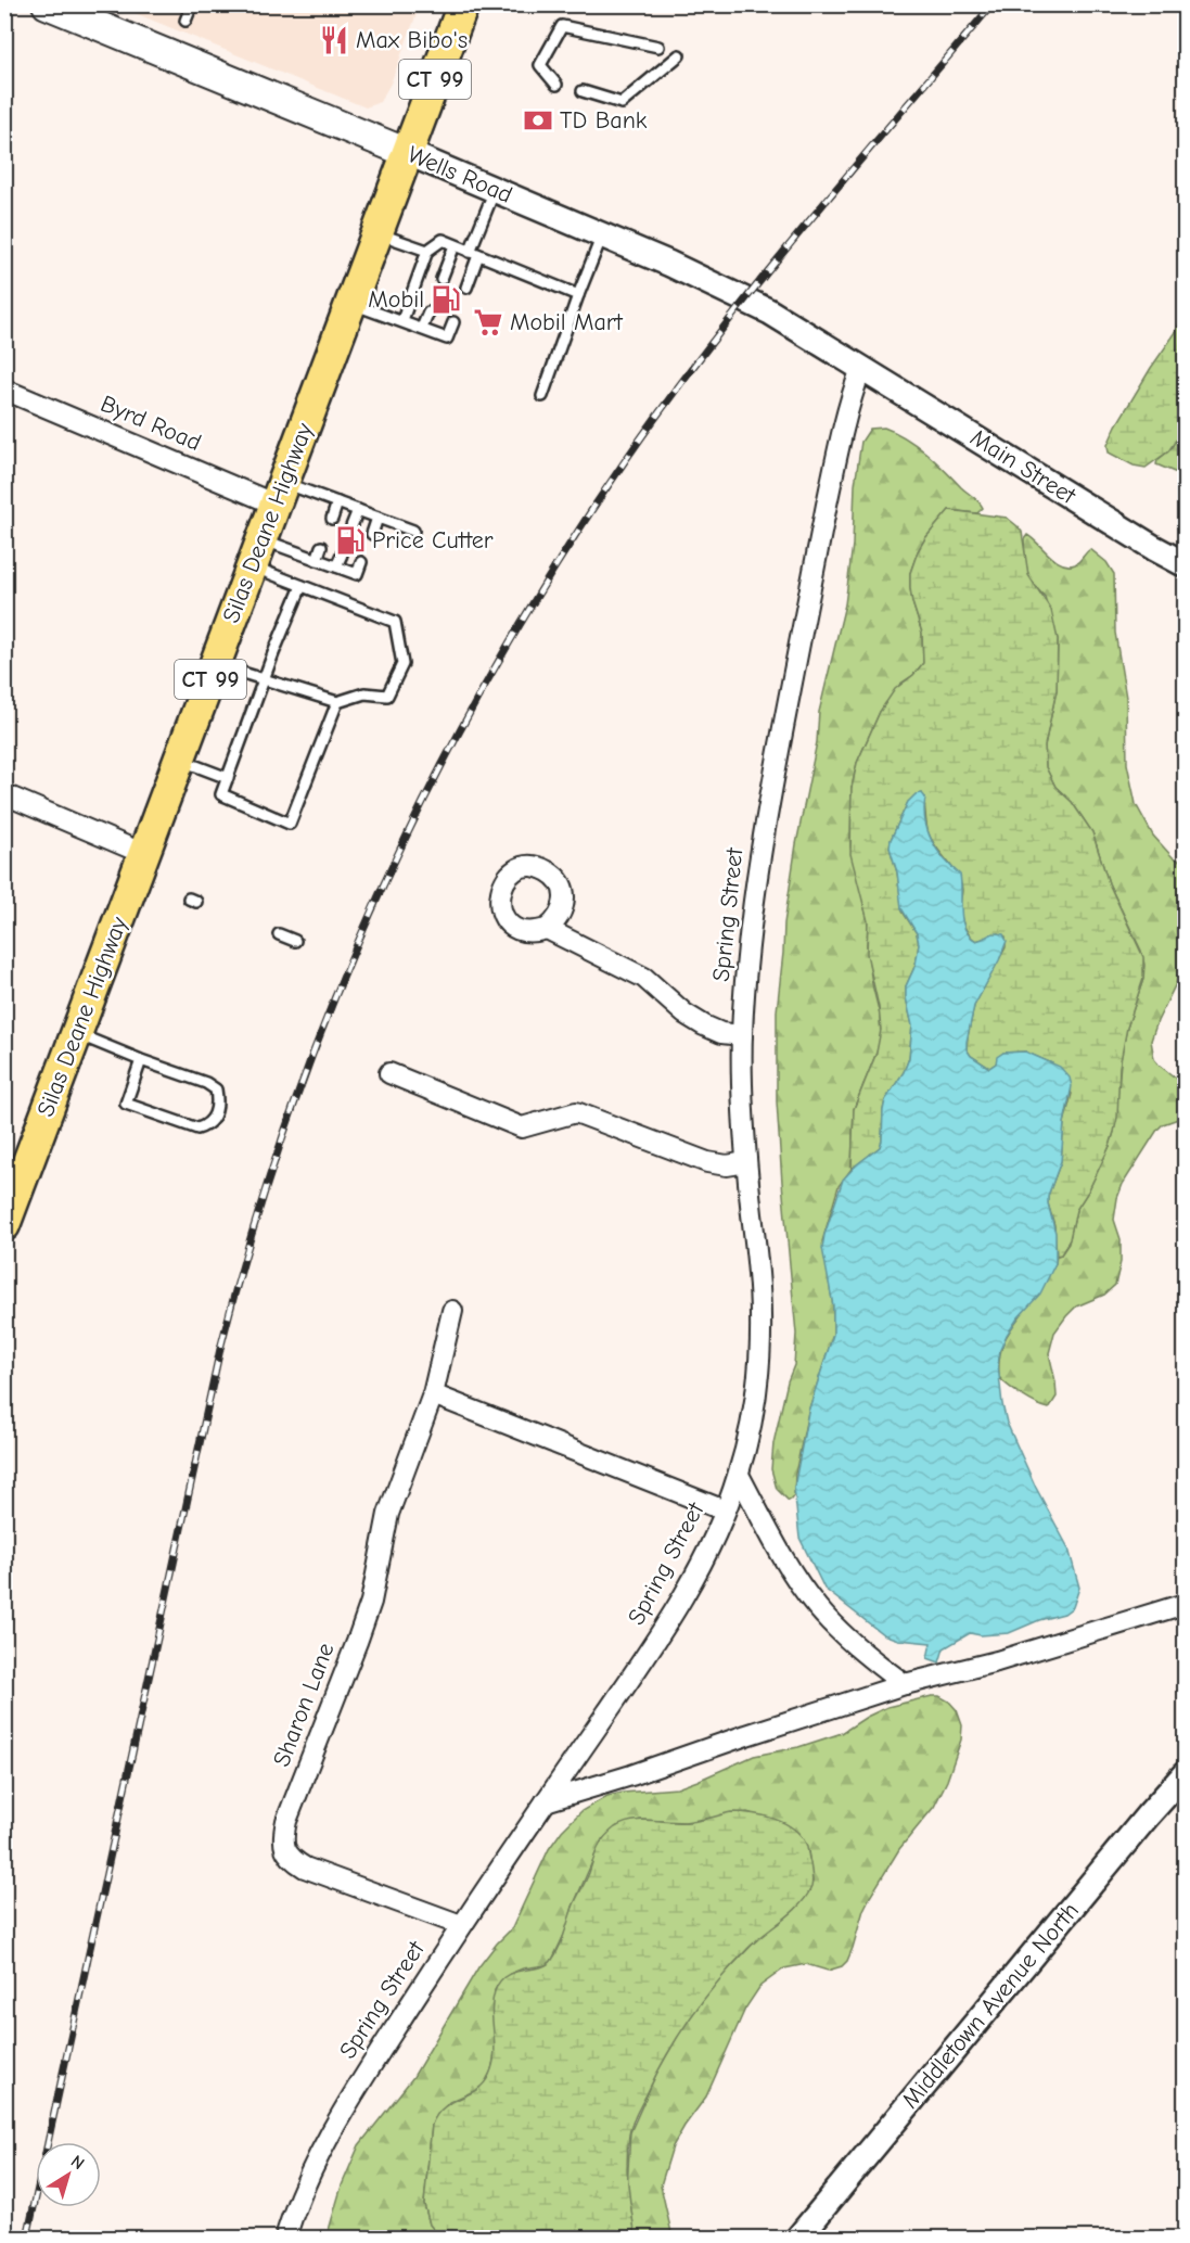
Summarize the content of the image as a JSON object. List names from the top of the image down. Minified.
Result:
{"streets":{"main road":["CT 99","Wells Road","Silas Deane Highway"],"street":["Byrd Road","Main Street","Spring Street","Sharon Lane","Middletown Avenue North"]},"crossings":[["Wells Road","Main Street"],["Wells Road","Silas Deane Highway"],["Wells Road","Spring Street"],["Byrd Road","Silas Deane Highway"],["Main Street","Spring Street"],["Spring Street","Sharon Lane"]],"places":{"restaurant":["Max Bibo's"],"bank":["TD Bank"],"fuel station":["Mobil","Price Cutter"],"supermarket":["Mobil Mart"]},"north":"top right"}
